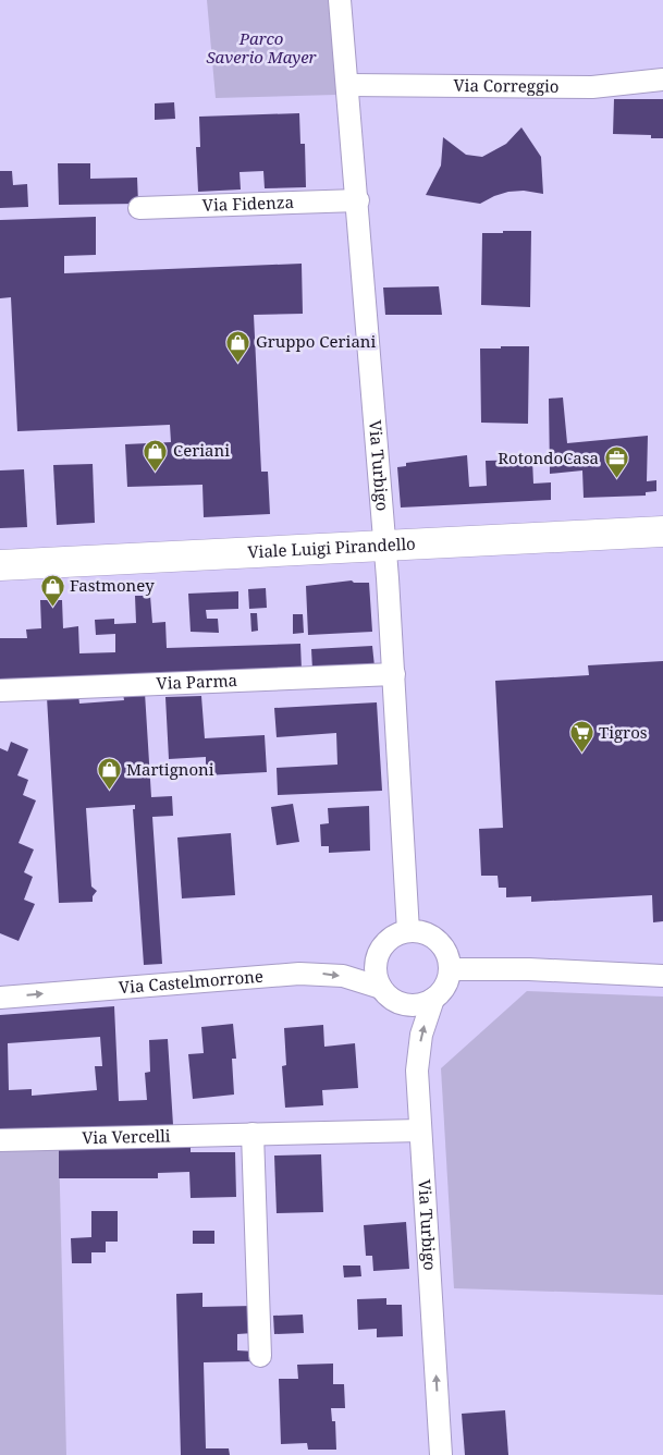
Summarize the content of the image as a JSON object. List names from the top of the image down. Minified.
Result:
{"streets":{"main road":["Viale Luigi Pirandello"],"street":["Via Correggio","Via Fidenza","Via Turbigo","Via Parma","Via Castelmorrone","Via Vercelli"]},"crossings":[["Via Correggio","Via Turbigo"],["Via Fidenza","Via Turbigo"],["Via Turbigo","Viale Luigi Pirandello"],["Via Turbigo","Via Parma"],["Via Turbigo","Via Castelmorrone"],["Via Turbigo","Via Vercelli"]],"one_way":["Via Castelmorrone"],"parks":["Parco Saverio Mayer"],"places":{"shop":["Gruppo Ceriani","Ceriani","Fastmoney","Martignoni"],"office":["RotondoCasa"],"supermarket":["Tigros"]}}
